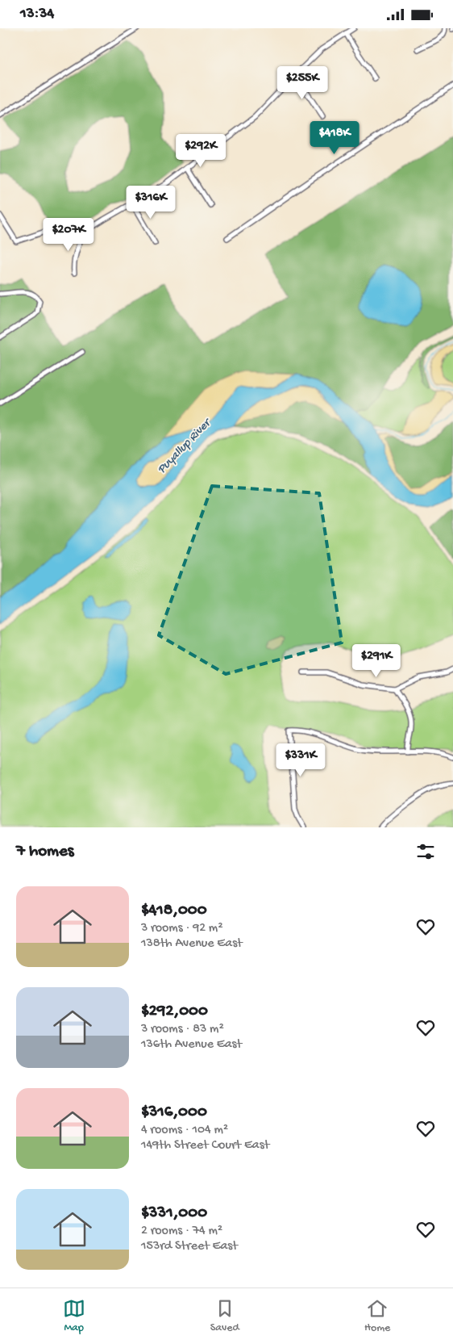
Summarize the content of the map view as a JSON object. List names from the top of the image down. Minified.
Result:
{"water":["Puyallup River"],"page":{"status":"13:34","price":["$255K","$418K","$292K","$316K","$207K","$291K","$331K"],"heading":"7 homes","list":[{"name":"$418,000","note":"3 rooms · 92 m² · 138th Avenue East"},{"name":"$292,000","note":"3 rooms · 83 m² · 136th Avenue East"},{"name":"$316,000","note":"4 rooms · 104 m² · 149th Street Court East"},{"name":"$331,000","note":"2 rooms · 74 m² · 153rd Street East"}],"tabs":["Map","Saved","Home"]}}
